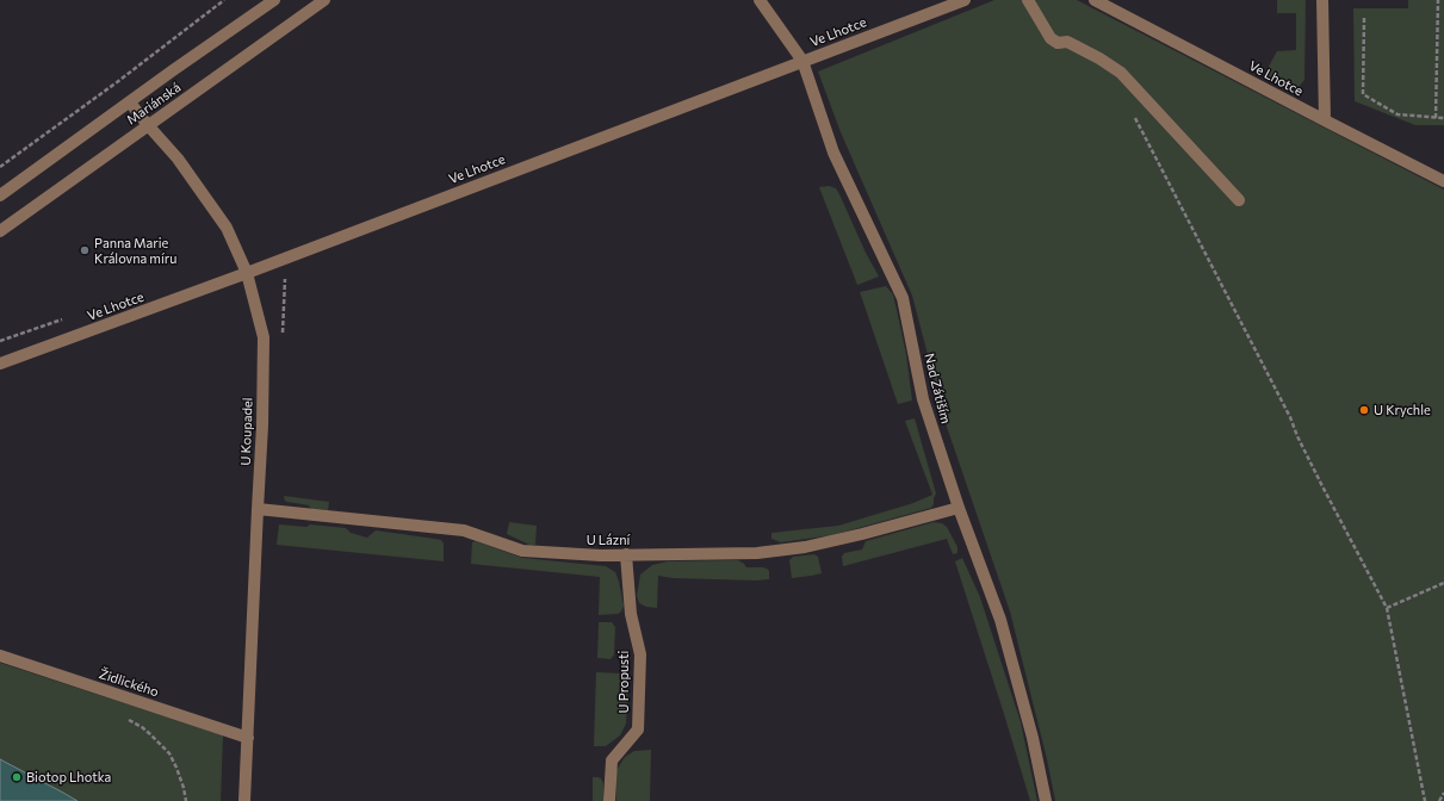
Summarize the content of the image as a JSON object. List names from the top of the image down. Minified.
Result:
{"streets":{"street":["Ve Lhotce","Mariánská","Nad Zátiším","U Koupadel","U Lázní","U Propusti","Židlického"]},"crossings":[["Ve Lhotce","Nad Zátiším"],["Ve Lhotce","U Koupadel"],["Mariánská","U Koupadel"],["Nad Zátiším","U Lázní"],["U Koupadel","U Lázní"],["U Koupadel","Židlického"],["U Lázní","U Propusti"]],"places":["Panna Marie Královna míru","U Krychle","Biotop Lhotka"]}
